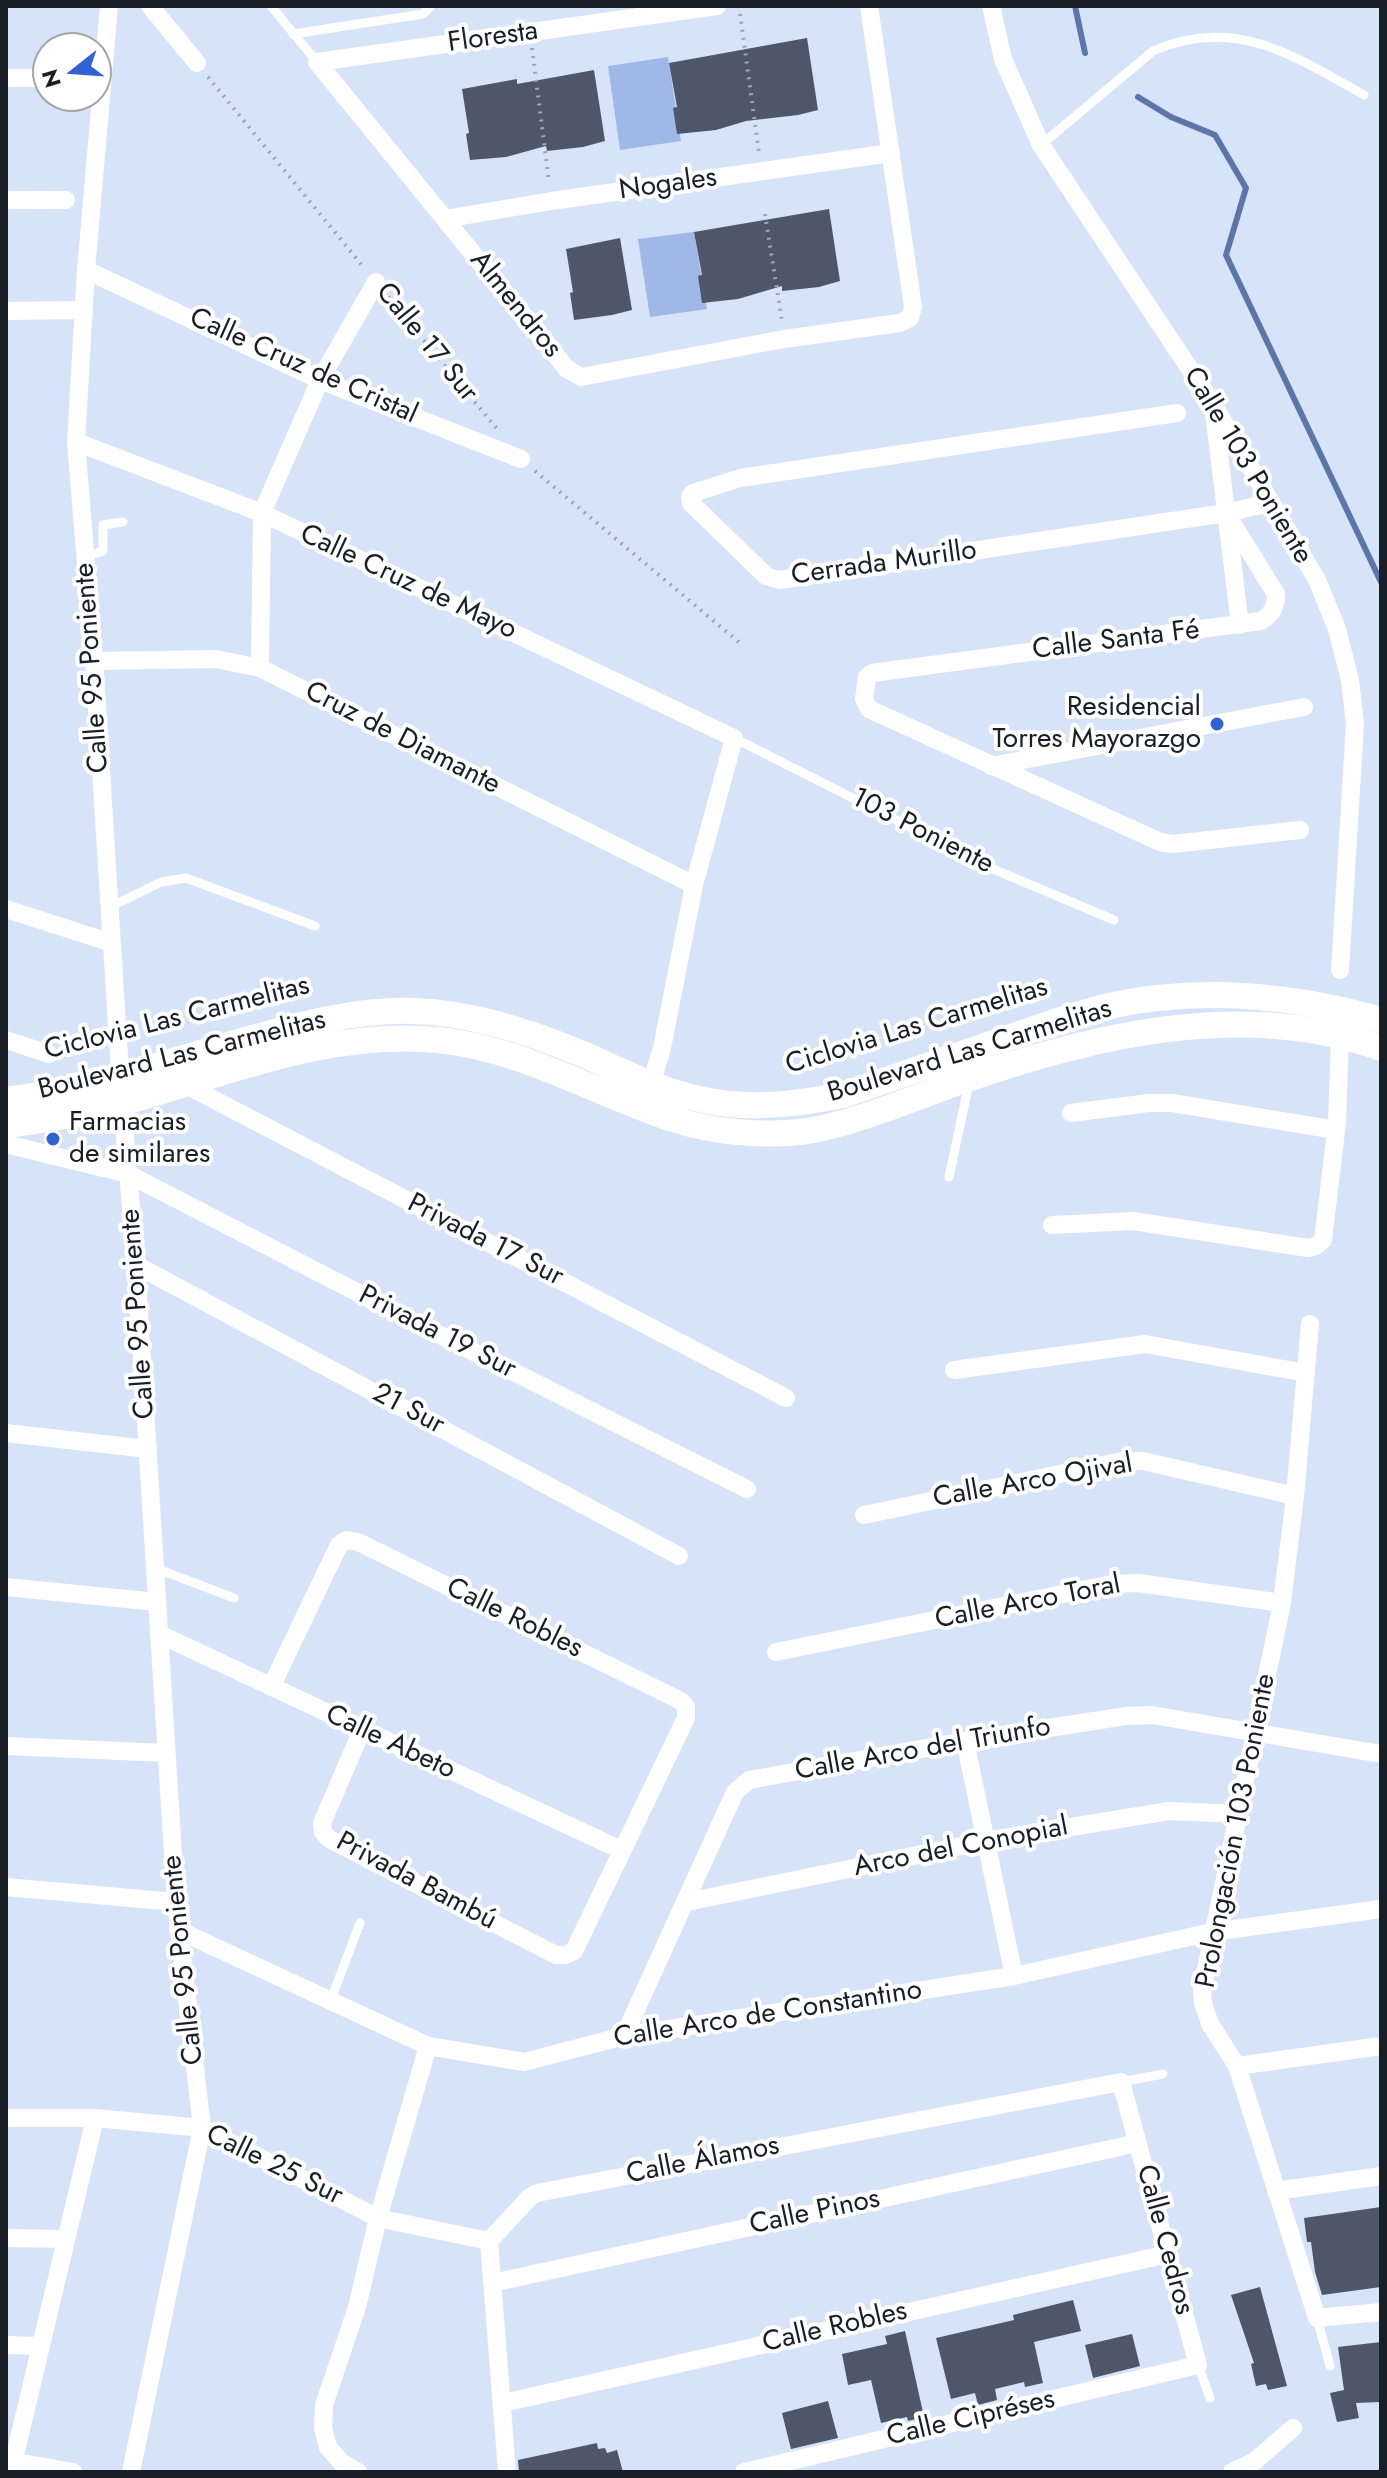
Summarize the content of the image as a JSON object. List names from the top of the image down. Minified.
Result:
{"streets":{"main road":["Boulevard Las Carmelitas"],"street":["Floresta","Nogales","Almendros","Calle Cruz de Cristal","Calle 103 Poniente","Cerrada Murillo","Calle Cruz de Mayo","Calle Santa Fé","Calle 95 Poniente","Cruz de Diamante","Privada 17 Sur","Privada 19 Sur","21 Sur","Calle Arco Ojival","Calle Arco Toral","Calle Robles","Calle Abeto","Calle Arco del Triunfo","Prolongación 103 Poniente","Arco del Conopial","Privada Bambú","Calle Arco de Constantino","Calle Álamos","Calle 25 Sur","Calle Pinos","Calle Cedros","Calle Cipréses"],"lane":["103 Poniente"],"path":["Calle 17 Sur"]},"crossings":[["Floresta","Almendros"],["Nogales","Almendros"],["Calle 17 Sur","Calle Cruz de Cristal"],["Calle Cruz de Cristal","Calle 95 Poniente"],["Calle 103 Poniente","Cerrada Murillo"],["Cerrada Murillo","Calle Santa Fé"],["Calle Cruz de Mayo","Calle 95 Poniente"],["Calle Cruz de Mayo","103 Poniente"],["Calle 95 Poniente","Cruz de Diamante"],["Calle 95 Poniente","Boulevard Las Carmelitas"],["Calle 95 Poniente","Privada 19 Sur"],["Calle 95 Poniente","21 Sur"],["Calle 95 Poniente","Calle Abeto"],["Calle 95 Poniente","Calle Arco de Constantino"],["Calle 95 Poniente","Calle 25 Sur"],["Boulevard Las Carmelitas","Privada 17 Sur"],["Calle Arco Ojival","Prolongación 103 Poniente"],["Calle Arco Toral","Prolongación 103 Poniente"],["Calle Robles","Calle Abeto"],["Calle Robles","Privada Bambú"],["Calle Robles","Calle Cedros"],["Calle Abeto","Privada Bambú"],["Calle Arco del Triunfo","Prolongación 103 Poniente"],["Calle Arco del Triunfo","Arco del Conopial"],["Calle Arco del Triunfo","Calle Arco de Constantino"],["Prolongación 103 Poniente","Arco del Conopial"],["Prolongación 103 Poniente","Calle Arco de Constantino"],["Calle Álamos","Calle 25 Sur"],["Calle Álamos","Calle Cedros"],["Calle Pinos","Calle Cedros"],["Calle Cedros","Calle Cipréses"]],"places":["Residencial Torres Mayorazgo","Farmacias de similares"],"north":"left"}
